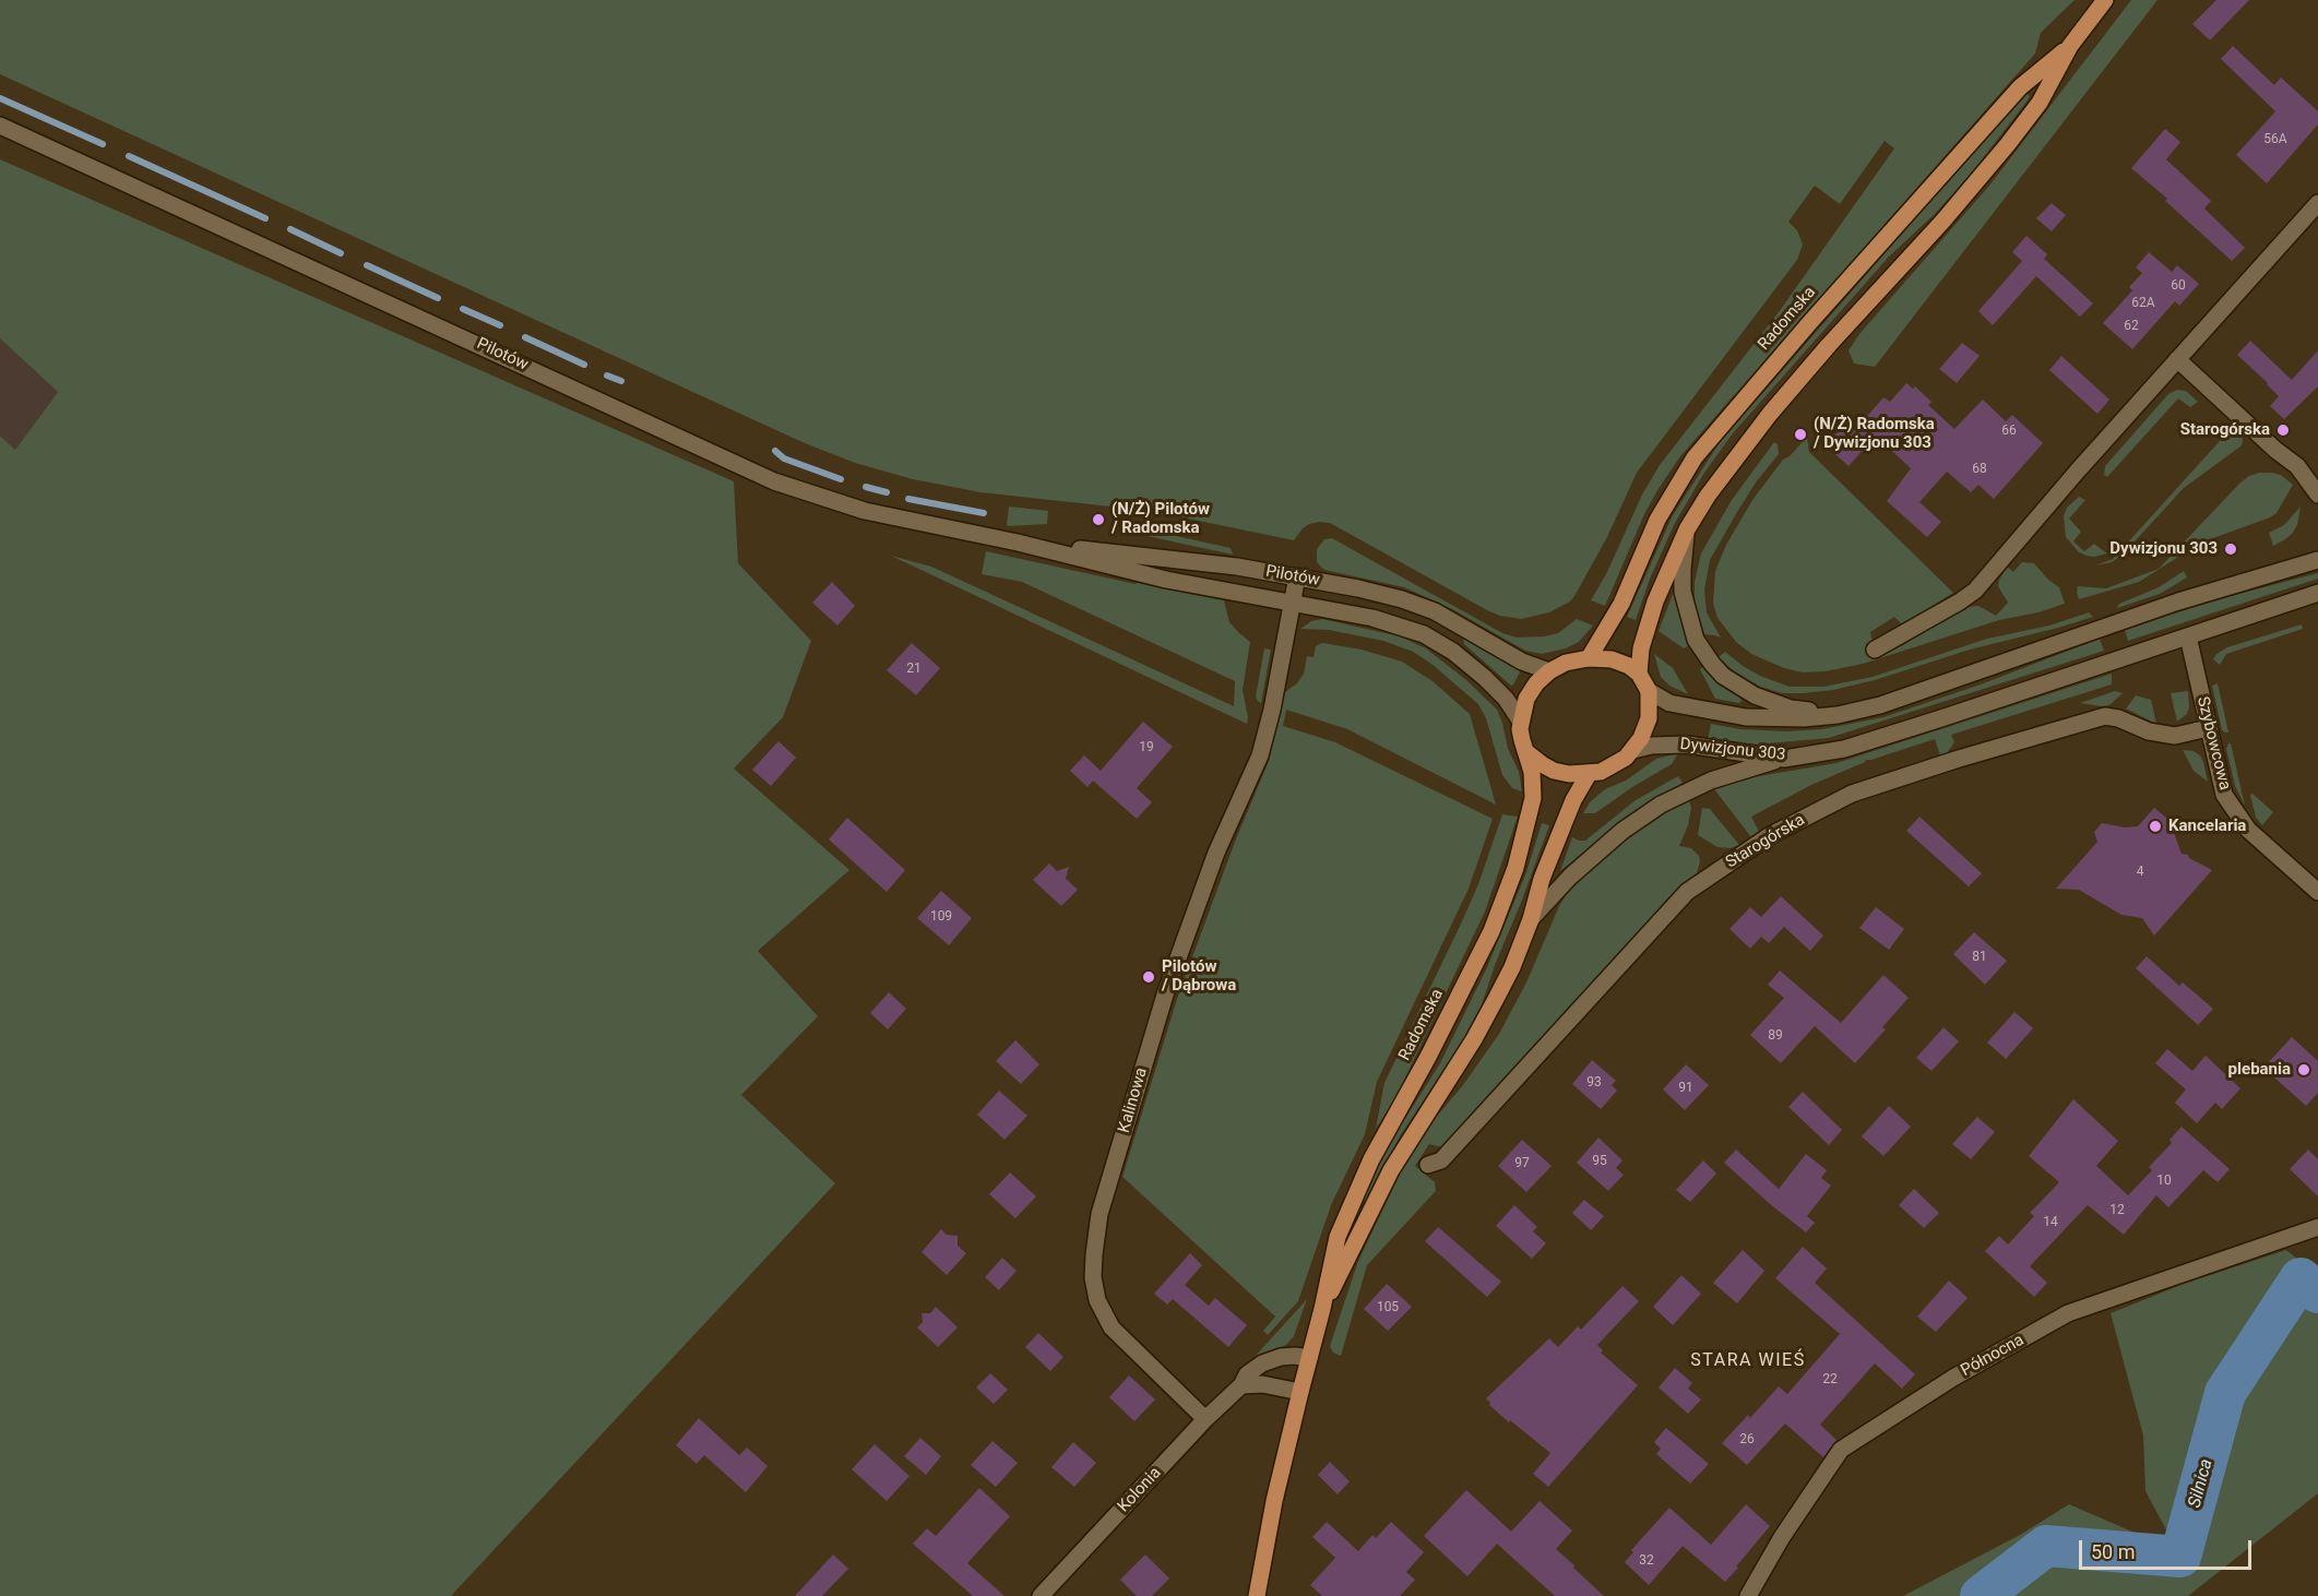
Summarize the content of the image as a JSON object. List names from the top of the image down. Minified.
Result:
{"streets":{"main road":["Radomska","Pilotów","Szybowcowa","Dywizjonu 303","Starogórska","Kalinowa","Północna","Kolonia"]},"crossings":[["Radomska","Pilotów"],["Radomska","Dywizjonu 303"],["Radomska","Kolonia"],["Pilotów","Dywizjonu 303"],["Pilotów","Kalinowa"],["Szybowcowa","Dywizjonu 303"],["Szybowcowa","Starogórska"],["Kalinowa","Kolonia"]],"districts":["STARA WIEŚ"],"water":["Silnica"],"places":["Starogórska","(N/Ż) Radomska / Dywizjonu 303","(N/Ż) Pilotów / Radomska","Dywizjonu 303","Kancelaria","Pilotów / Dąbrowa","plebania"],"house_numbers":["56A","60","62A","62","66","68","21","19","4","109","81","89","93","91","95","97","10","12","14","105","22","26","32"],"scale_bar":"50 m"}
